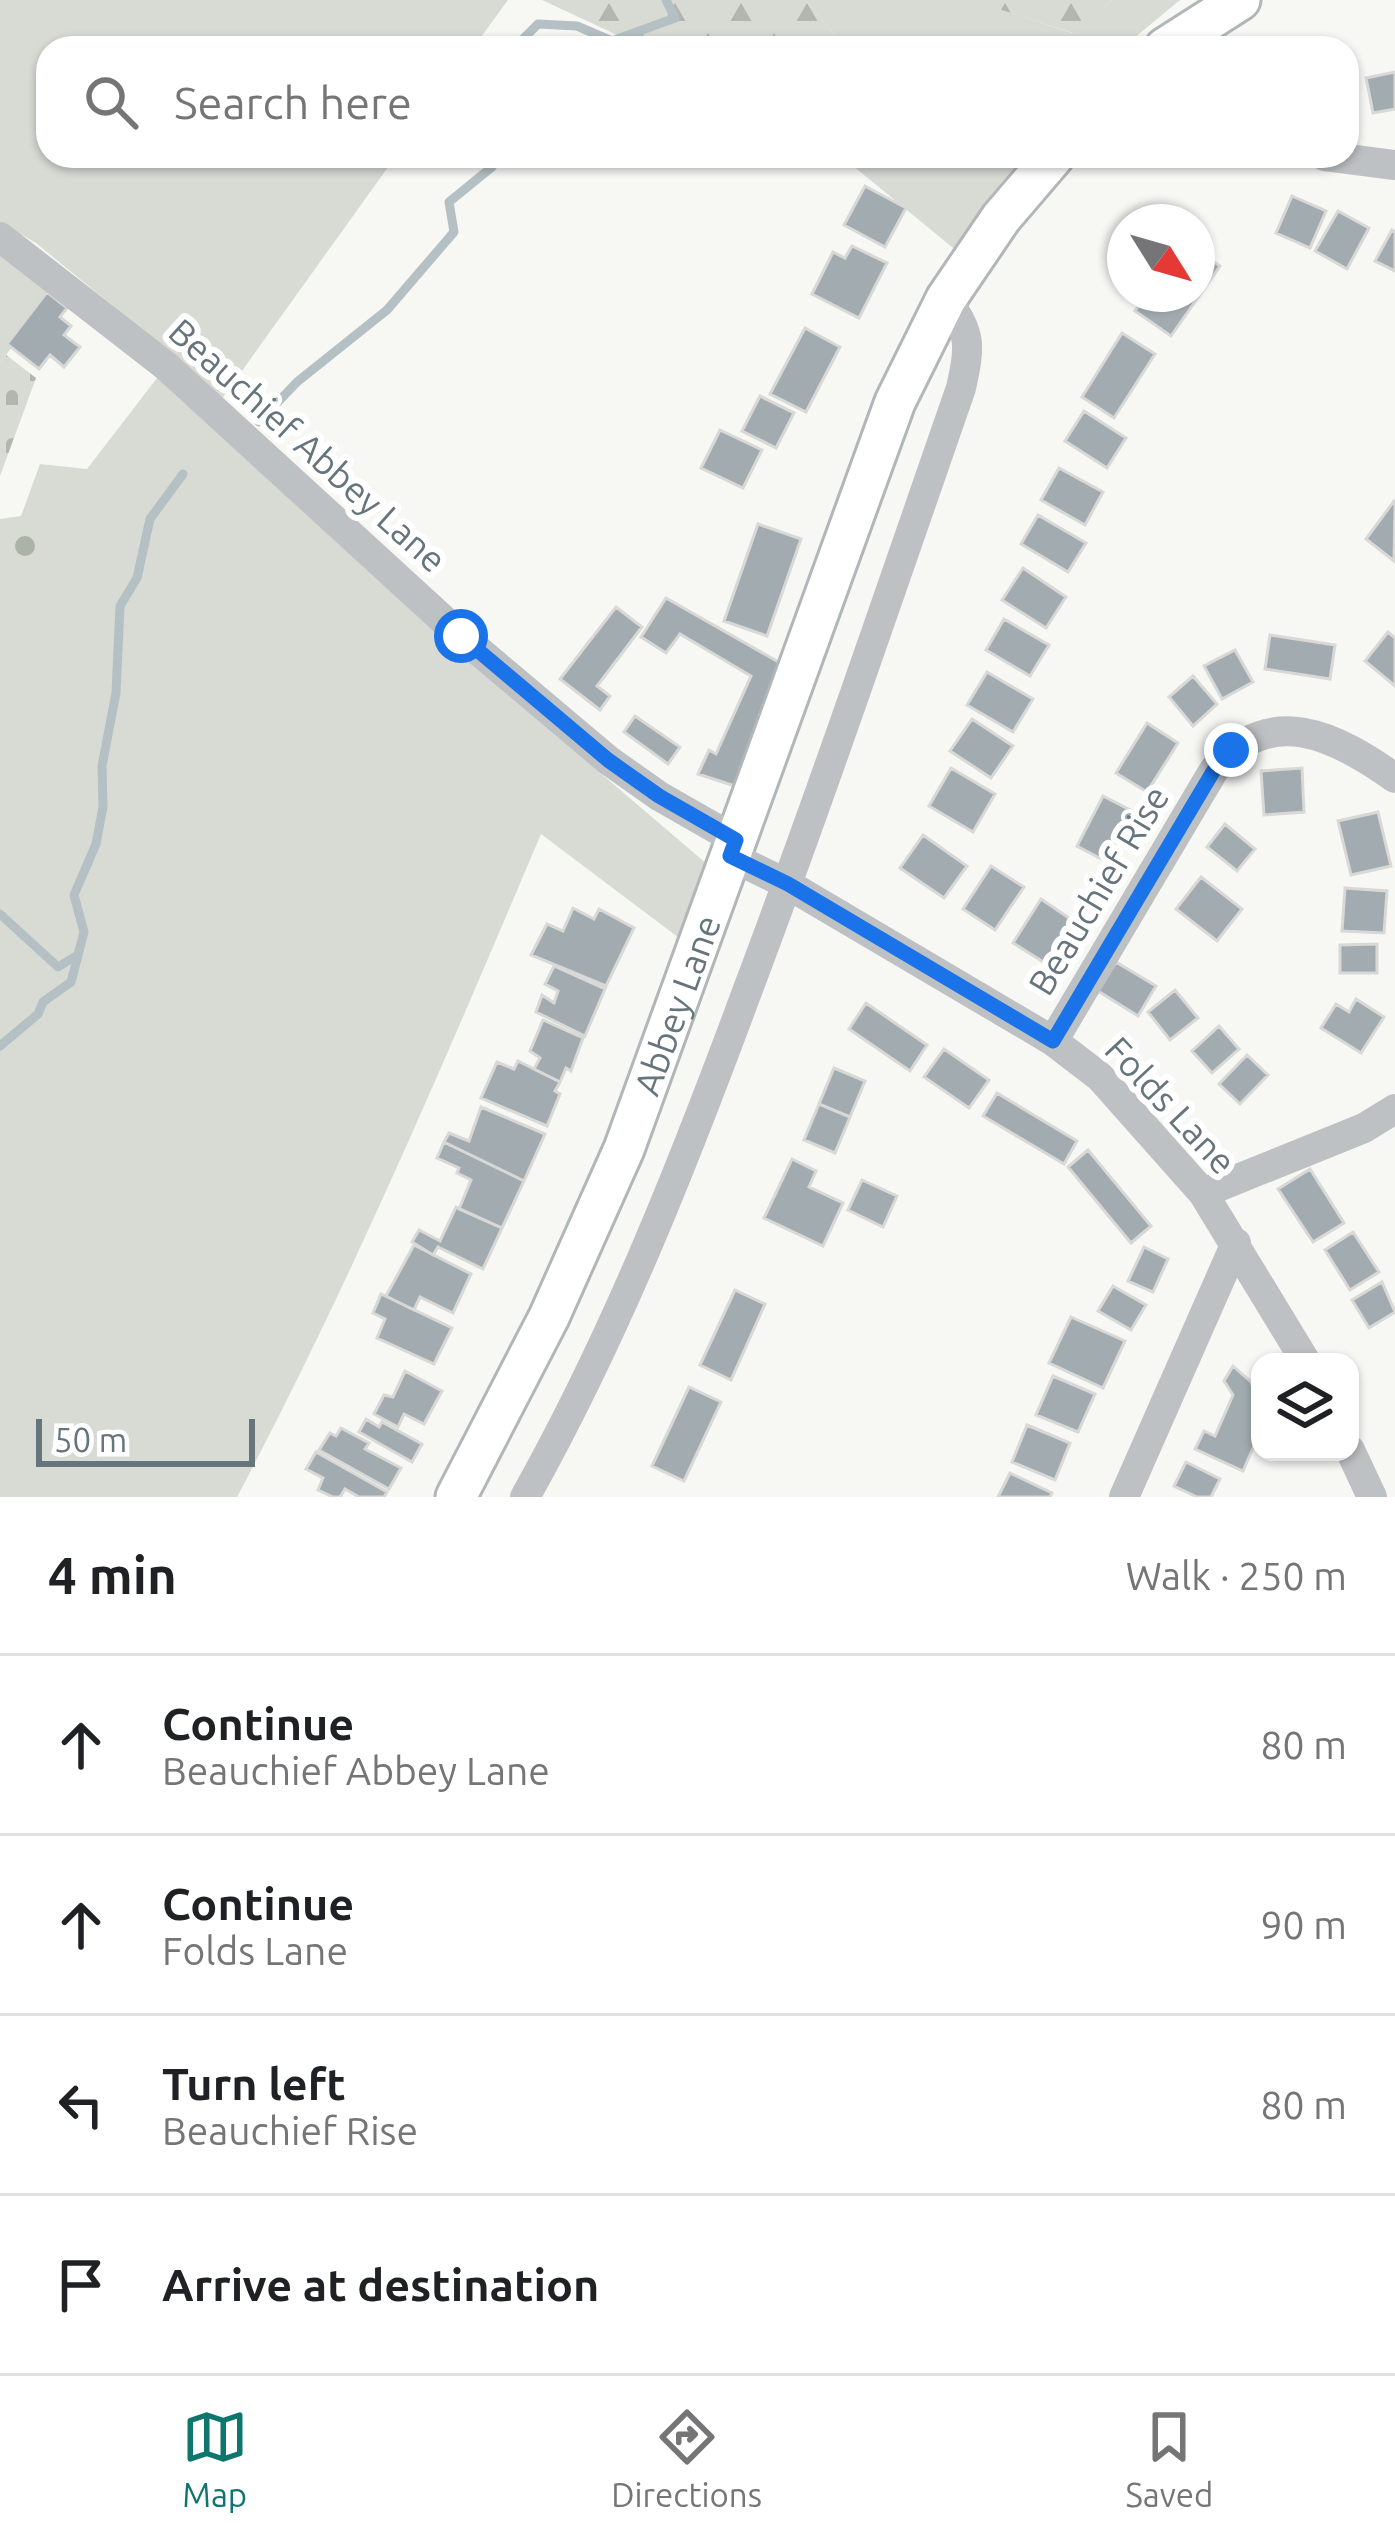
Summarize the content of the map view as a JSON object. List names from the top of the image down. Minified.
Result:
{"streets":{"main road":["Abbey Lane"],"street":["Beauchief Abbey Lane","Beauchief Rise","Folds Lane"]},"crossings":[["Beauchief Abbey Lane","Abbey Lane"],["Beauchief Abbey Lane","Folds Lane"],["Beauchief Rise","Folds Lane"],["Abbey Lane","Folds Lane"]],"scale_bar":"50 m","north":"bottom right","page":{"search":"Search here","scale":"50 m","heading":["4 min","Walk · 250 m"],"list":[["Continue","Beauchief Abbey Lane","80 m"],["Continue","Folds Lane","90 m"],["Turn left","Beauchief Rise","80 m"],"Arrive at destination"],"nav":["Map","Directions","Saved"]}}
